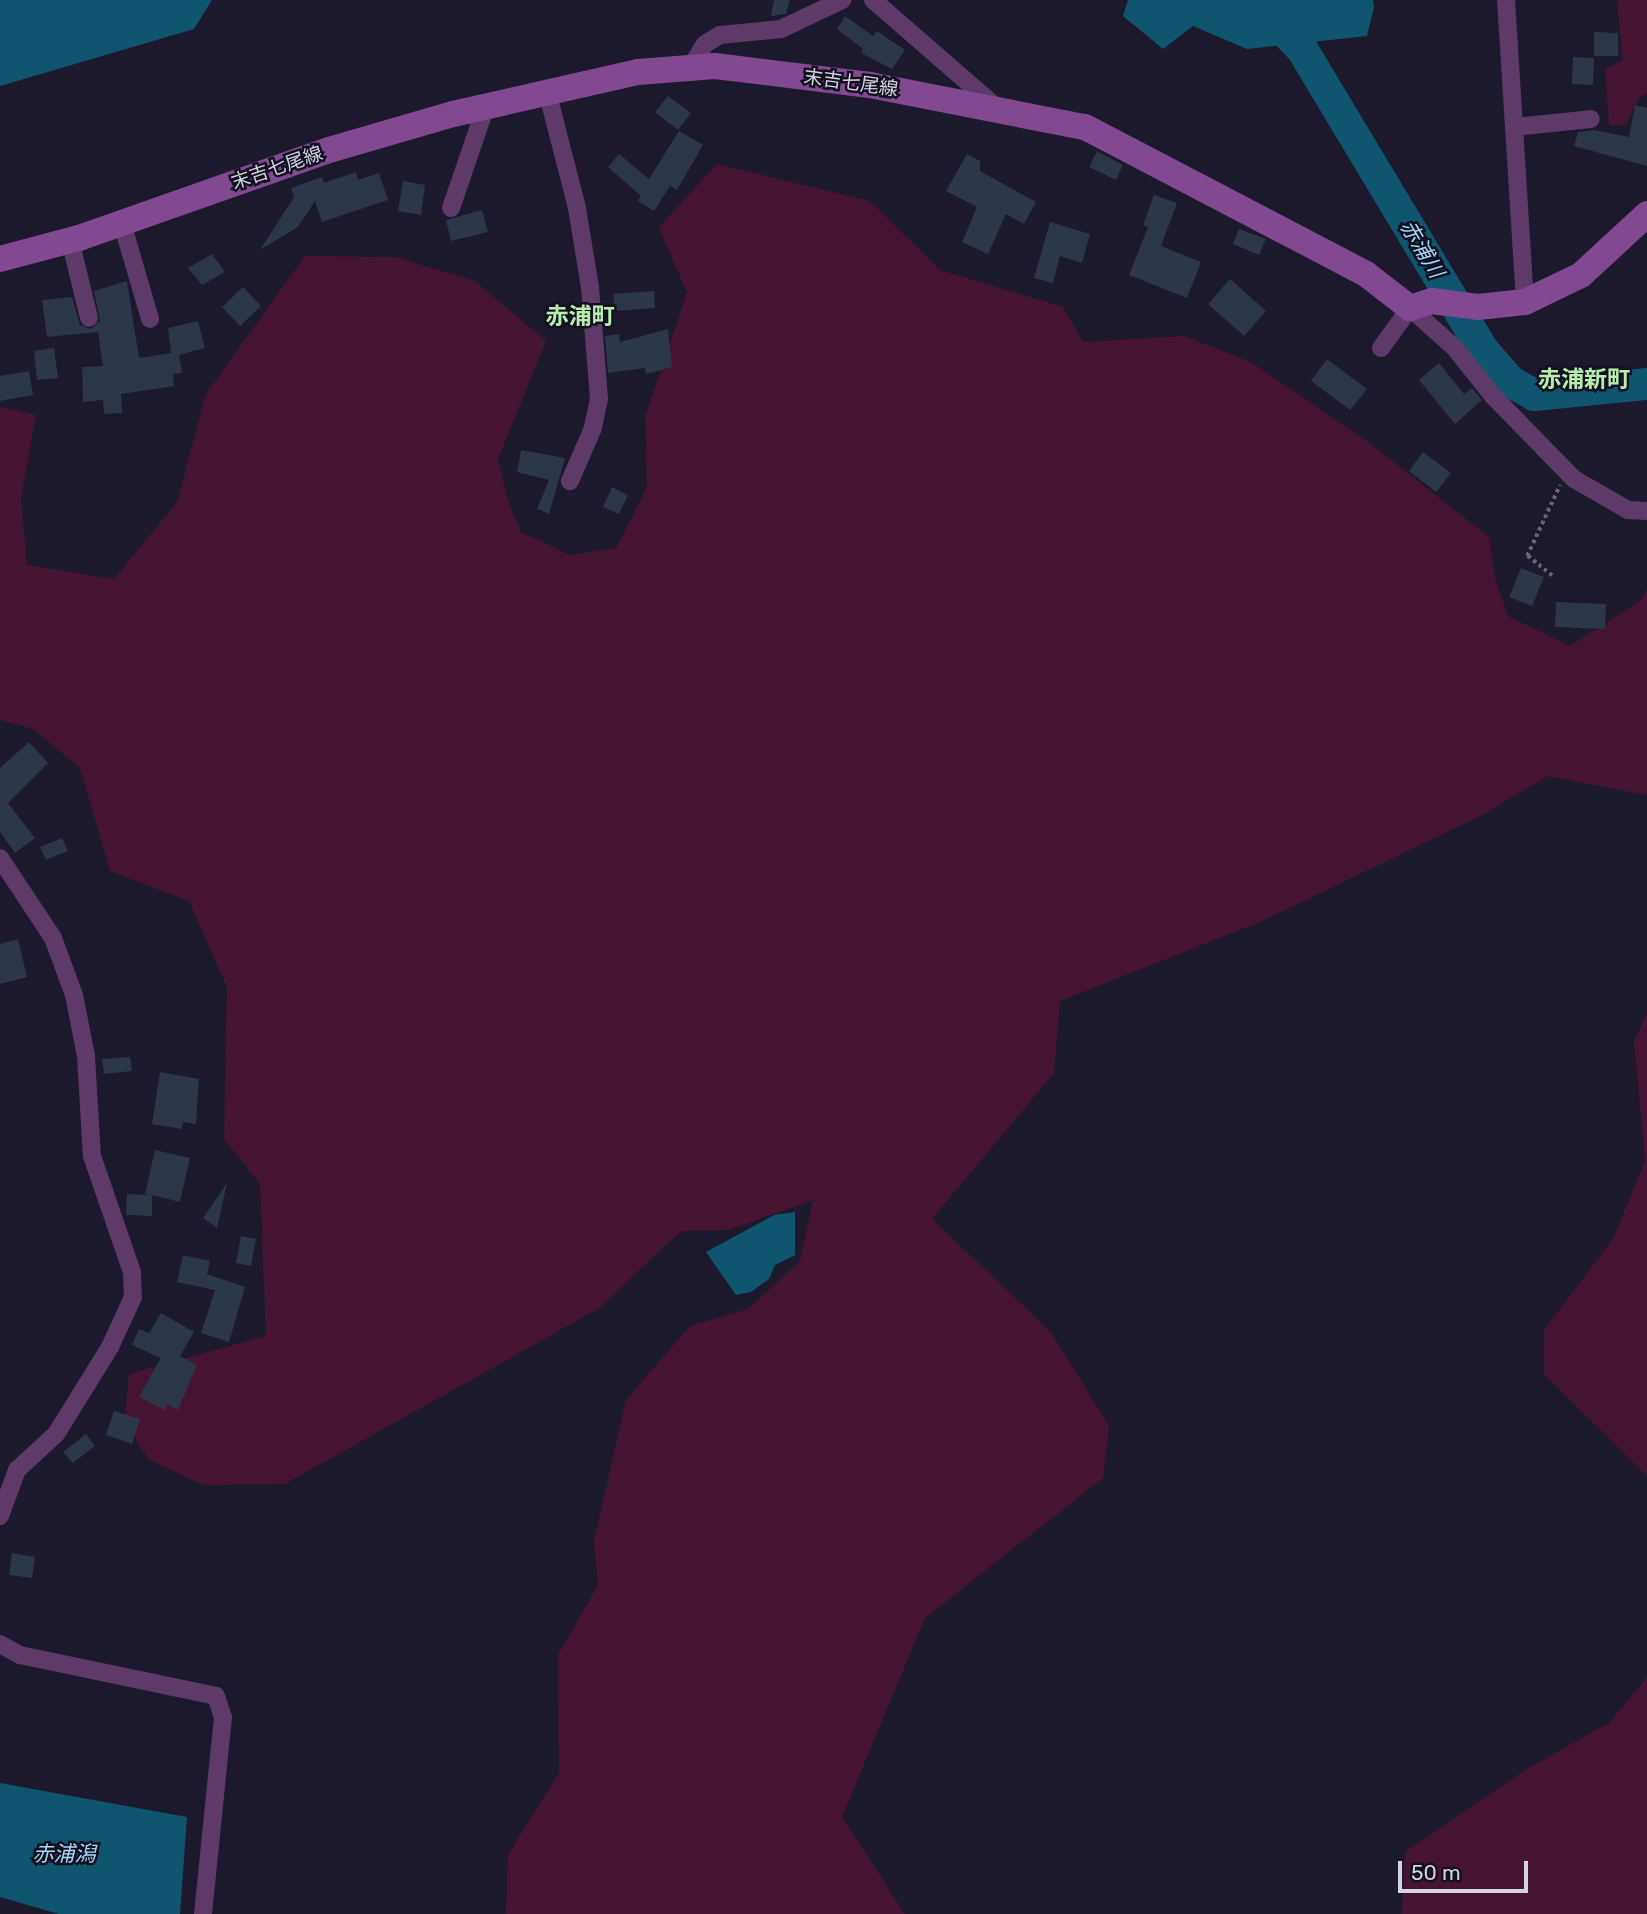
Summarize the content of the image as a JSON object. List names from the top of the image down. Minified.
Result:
{"streets":{"main road":["末吉七尾線"]},"districts":["赤浦町","赤浦新町"],"water":["赤浦川","赤浦潟"],"scale_bar":"50 m"}
